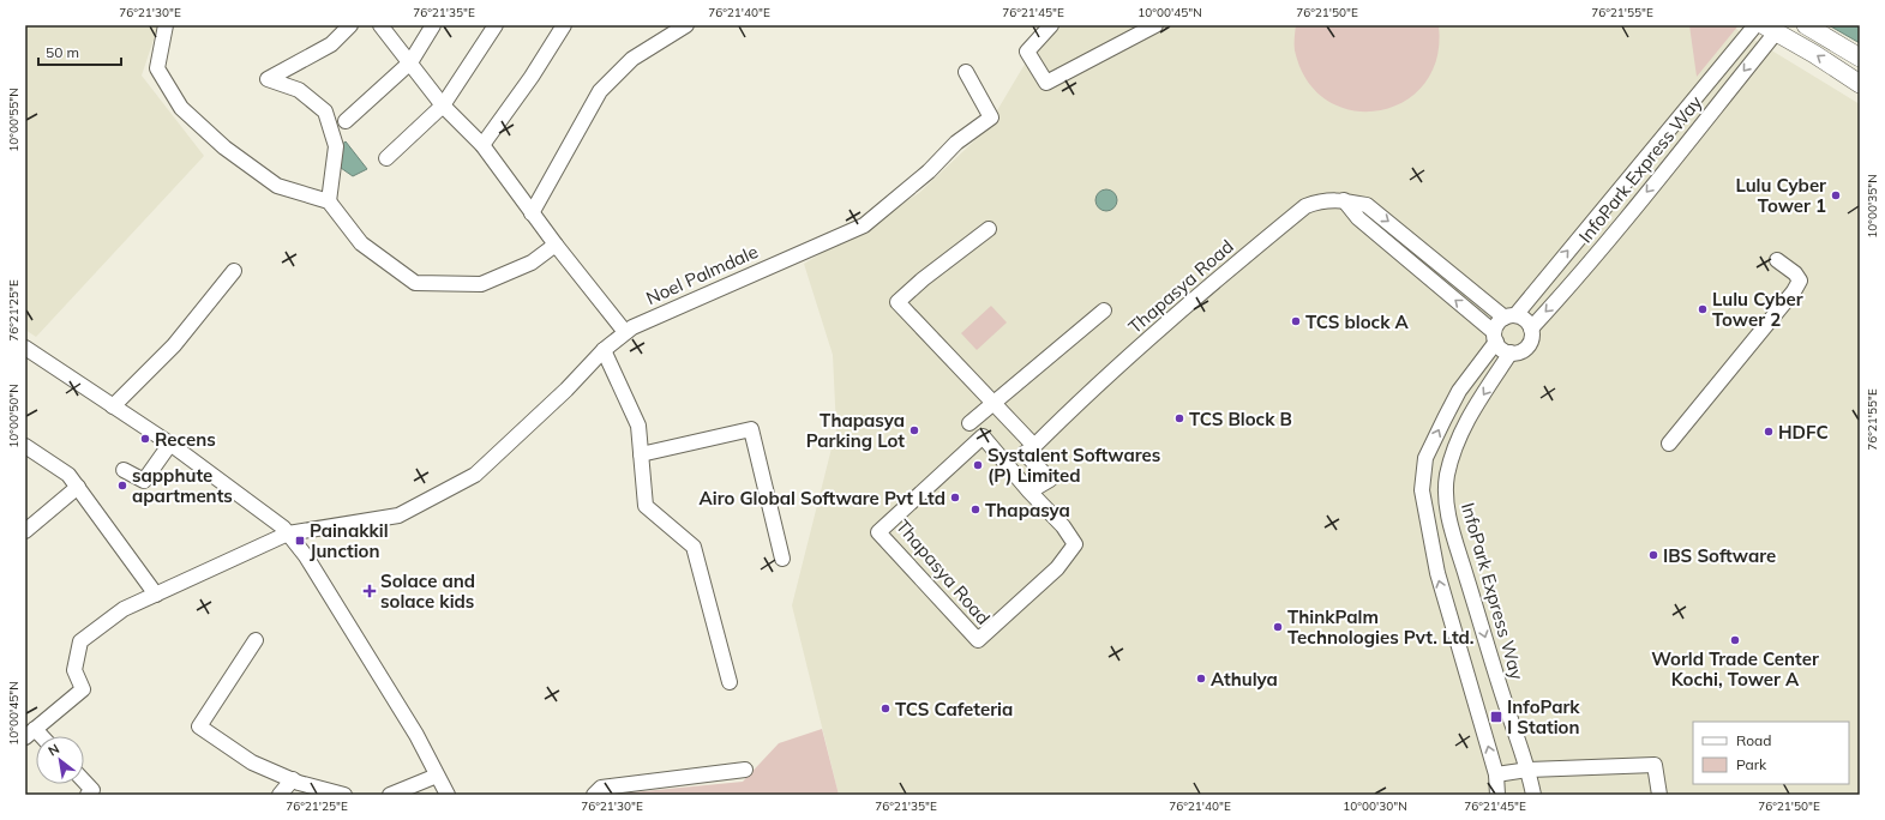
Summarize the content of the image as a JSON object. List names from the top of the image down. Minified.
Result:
{"streets":{"street":["InfoPark Express Way","Noel Palmdale","Thapasya Road"]},"crossings":[["InfoPark Express Way","Thapasya Road"]],"places":{"other":["Lulu Cyber Tower 1","Lulu Cyber Tower 2","TCS block A","TCS Block B","Thapasya Parking Lot","HDFC","Recens","Systalent Softwares (P) Limited","sapphute apartments","Airo Global Software Pvt Ltd","Thapasya","IBS Software","ThinkPalm Technologies Pvt. Ltd.","World Trade Center Kochi, Tower A","Athulya","TCS Cafeteria"],"transit":["Painakkil Junction","InfoPark I Station"],"health":["Solace and solace kids"]},"legend":["Road","Park"],"scale_bar":"50 m","north":"top left","coordinates":["76°21'30\"E","76°21'35\"E","76°21'40\"E","76°21'45\"E","10°00'45\"N","76°21'50\"E","76°21'55\"E","10°00'55\"N","10°00'35\"N","76°21'25\"E","10°00'50\"N","10°00'30\"N"]}
